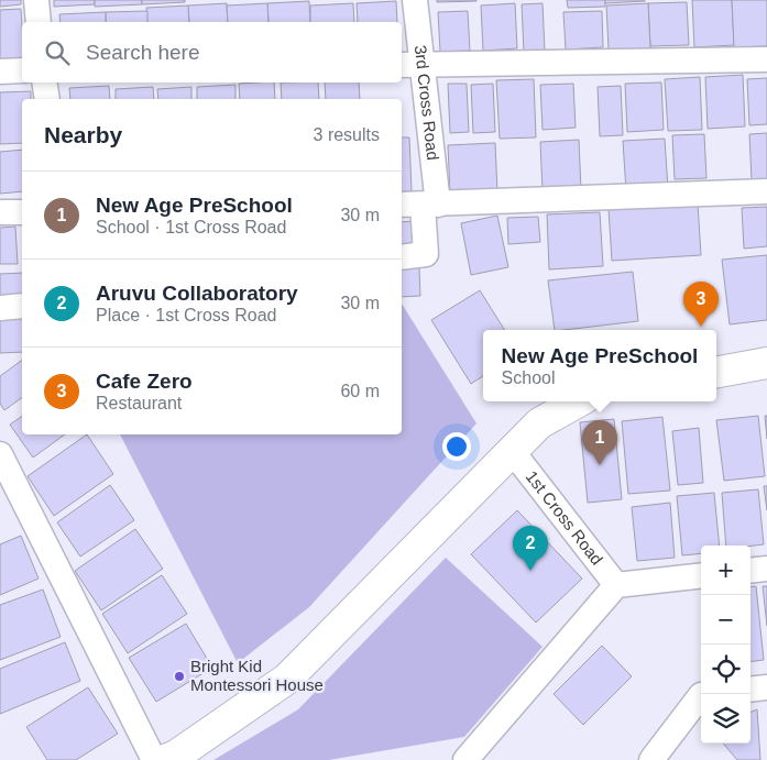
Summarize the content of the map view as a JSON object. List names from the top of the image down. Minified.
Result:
{"streets":{"street":["3rd Cross Road","1st Cross Road"]},"places":["Bright Kid Montessori House"],"page":{"search":"Search here","heading":["Nearby","3 results"],"list":[{"mark":"1","name":"New Age PreSchool","note":"School · 1st Cross Road","value":"30 m"},{"mark":"2","name":"Aruvu Collaboratory","note":"Place · 1st Cross Road","value":"30 m"},{"mark":"3","name":"Cafe Zero","note":"Restaurant","value":"60 m"}],"pins":["3","1","2"],"popup":["New Age PreSchool","School"],"map_buttons":["+","−"]}}
